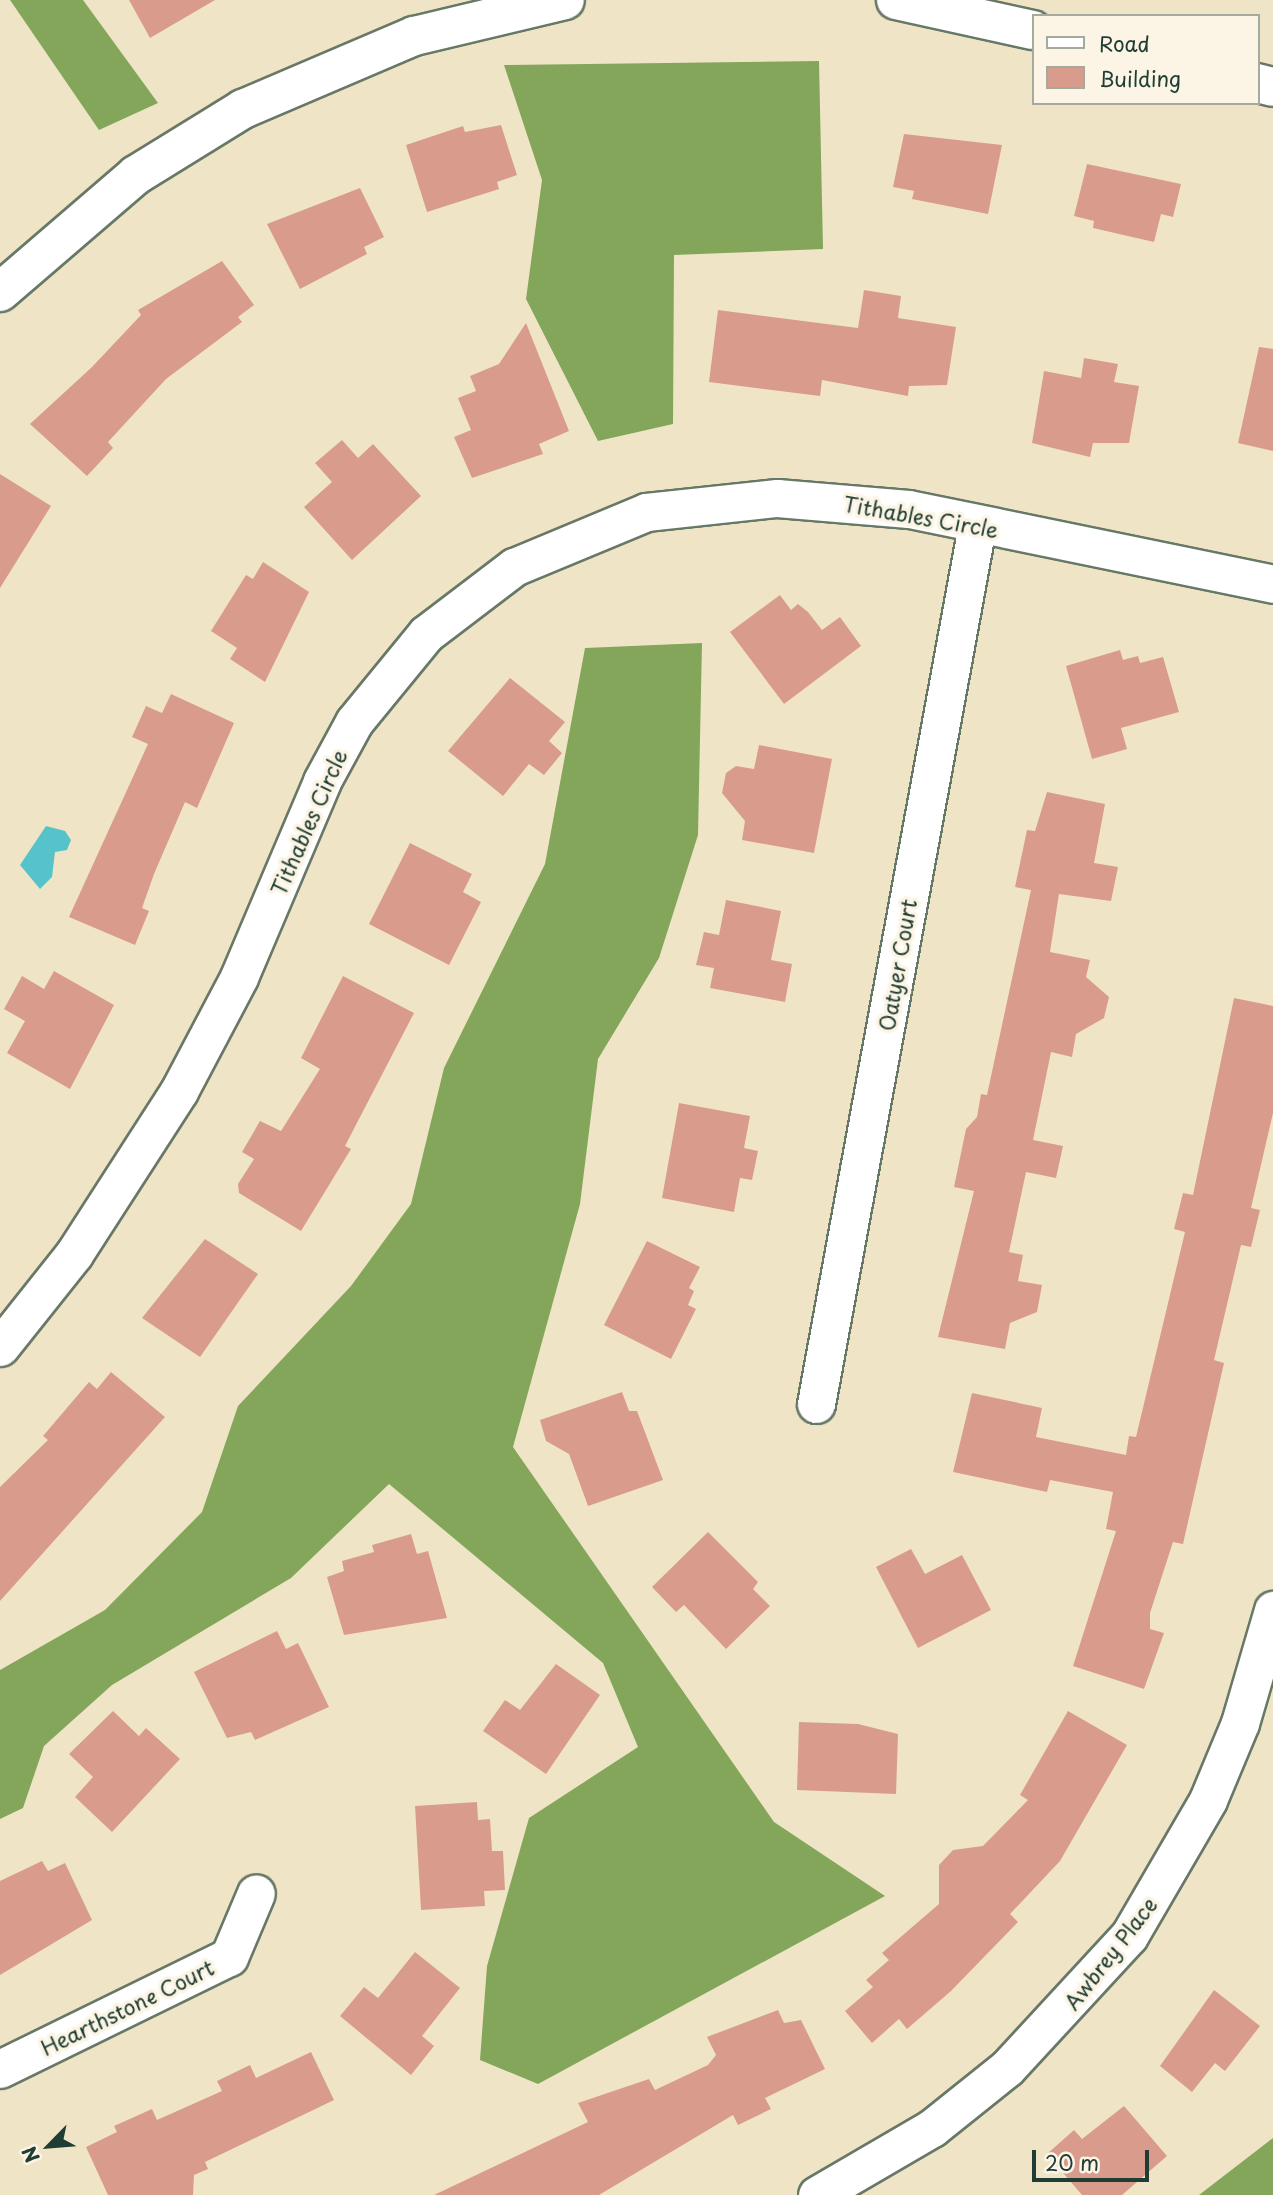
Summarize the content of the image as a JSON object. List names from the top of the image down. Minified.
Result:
{"streets":{"street":["Tithables Circle","Oatyer Court","Awbrey Place","Hearthstone Court"]},"crossings":[["Tithables Circle","Oatyer Court"]],"legend":["Road","Building"],"scale_bar":"20 m","north":"bottom left"}
